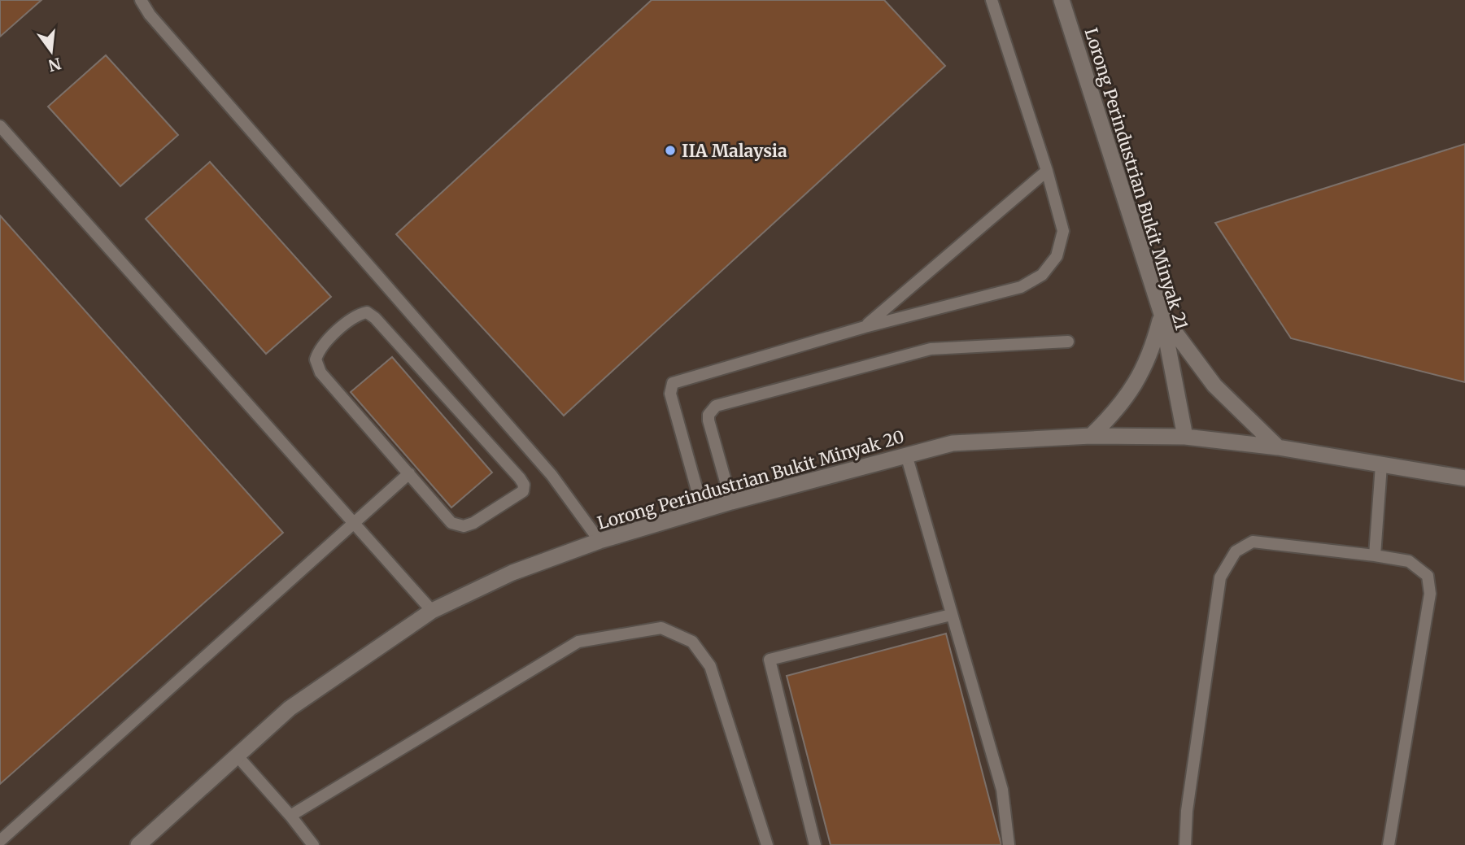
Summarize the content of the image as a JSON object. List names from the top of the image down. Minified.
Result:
{"streets":{"street":["Lorong Perindustrian Bukit Minyak 21","Lorong Perindustrian Bukit Minyak 20"]},"crossings":[["Lorong Perindustrian Bukit Minyak 21","Lorong Perindustrian Bukit Minyak 20"]],"places":["IIA Malaysia"],"north":"bottom"}
